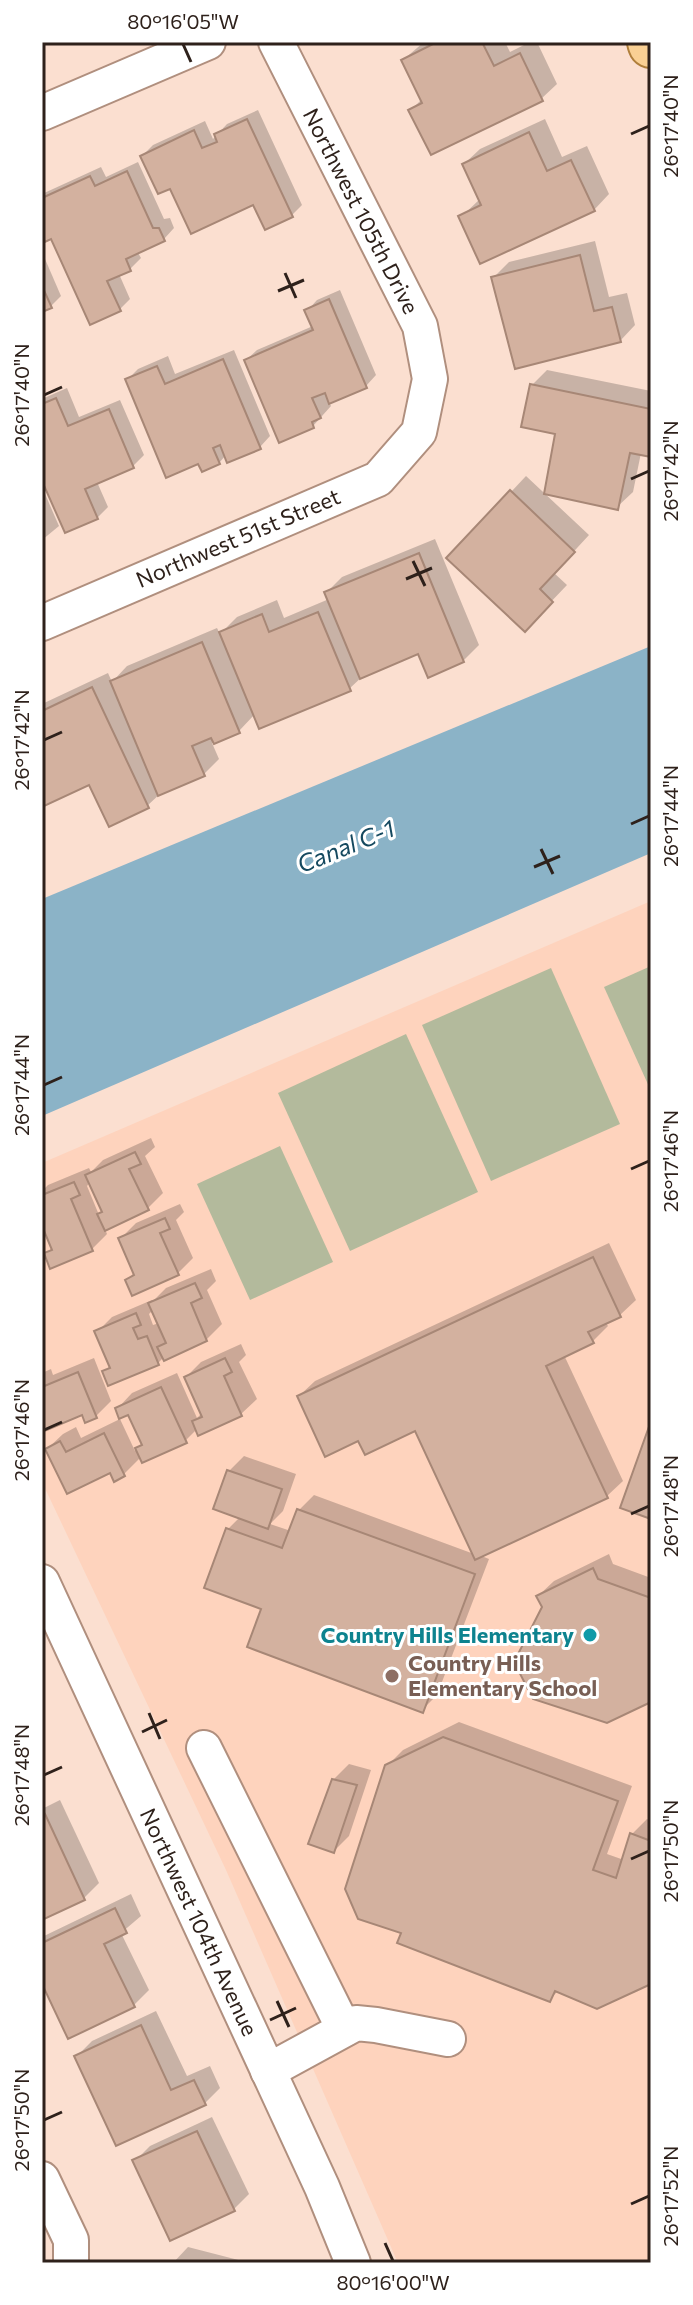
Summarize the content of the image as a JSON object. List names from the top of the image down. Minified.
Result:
{"streets":{"street":["Northwest 105th Drive","Northwest 51st Street","Northwest 104th Avenue"]},"crossings":[["Northwest 105th Drive","Northwest 51st Street"]],"water":["Canal C-1"],"places":["Country Hills Elementary","Country Hills Elementary School"],"coordinates":["80°16'05\"W","26°17'40\"N","26°17'42\"N","26°17'44\"N","26°17'46\"N","26°17'48\"N","26°17'50\"N","26°17'52\"N","80°16'00\"W"]}
